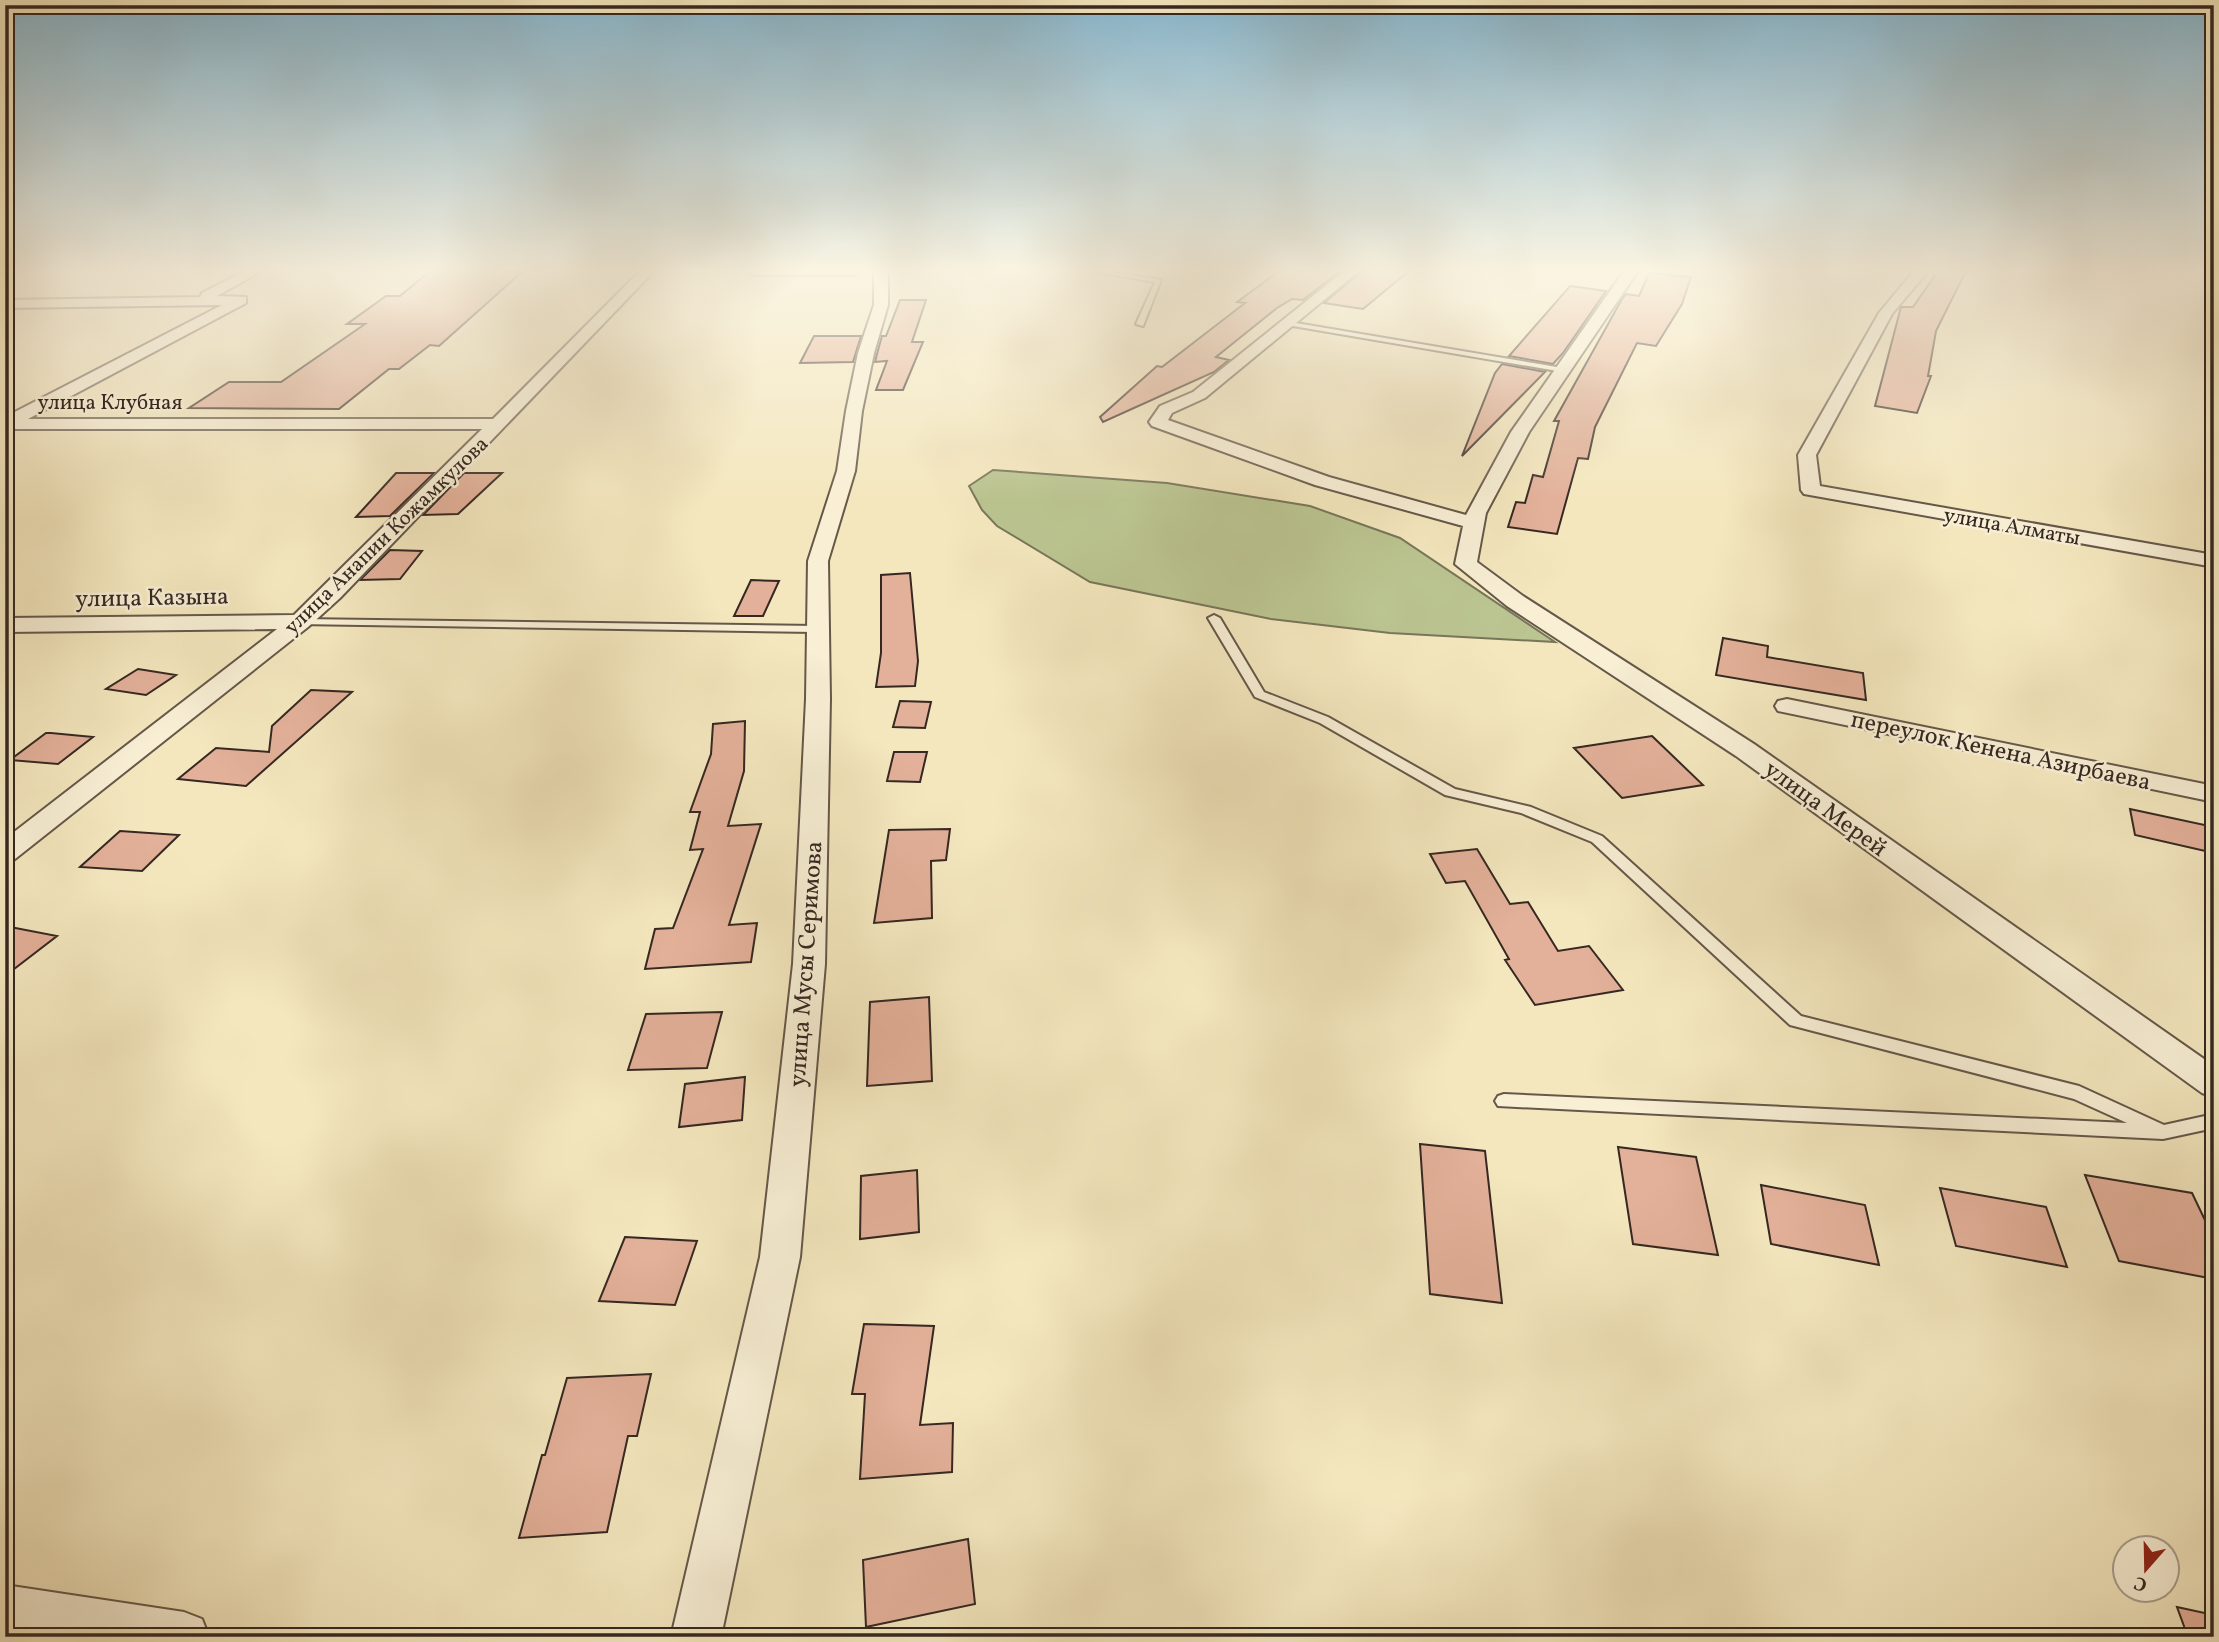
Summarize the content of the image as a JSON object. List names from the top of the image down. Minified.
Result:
{"streets":{"street":["улица Клубная","улица Алматы","улица Анапии Кожамкулова","улица Казына","переулок Кенена Азирбаева","улица Мерей","улица Мусы Серимова"]},"crossings":[["улица Клубная","улица Анапии Кожамкулова"],["улица Анапии Кожамкулова","улица Казына"]],"north":"bottom"}
